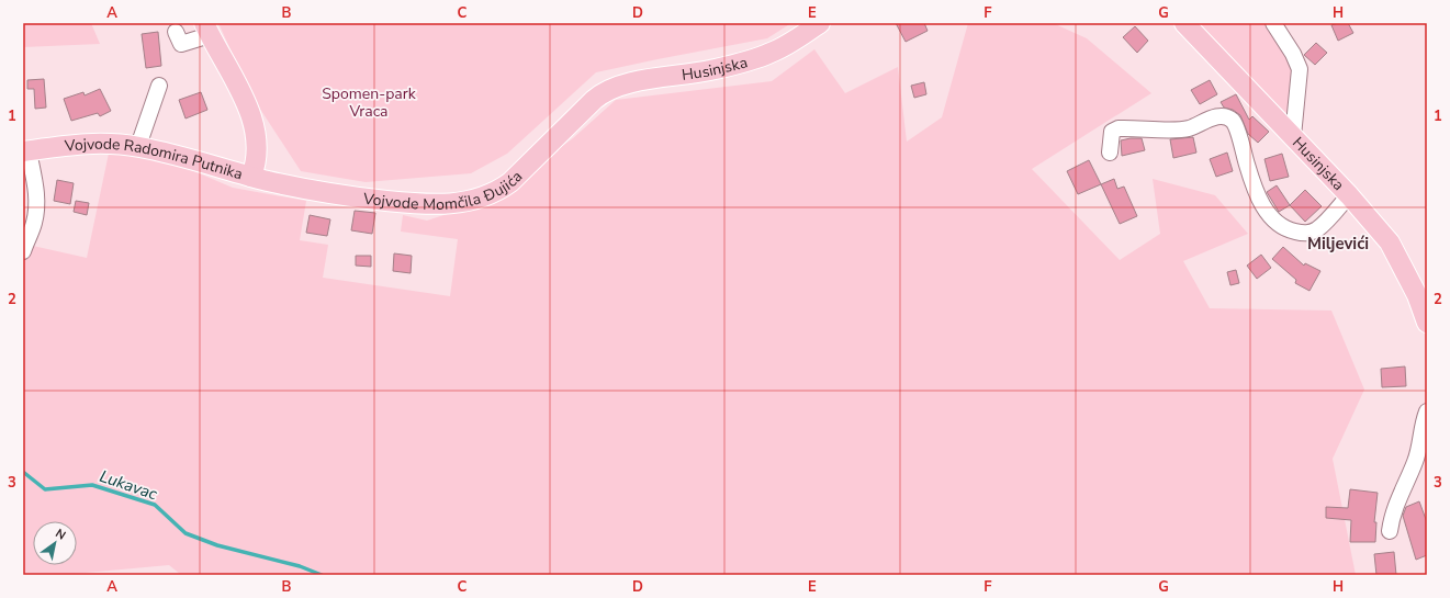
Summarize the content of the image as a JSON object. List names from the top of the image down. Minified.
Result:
{"streets":{"main road":["Husinjska","Vojvode Radomira Putnika","Vojvode Momčila Đujića"]},"crossings":[["Husinjska","Vojvode Momčila Đujića"],["Vojvode Radomira Putnika","Vojvode Momčila Đujića"]],"districts":["Miljevići"],"water":["Lukavac"],"parks":["Spomen-park Vraca"],"north":"top right","grid":{"columns":["A","B","C","D","E","F","G","H"],"rows":["1","2","3"]}}
